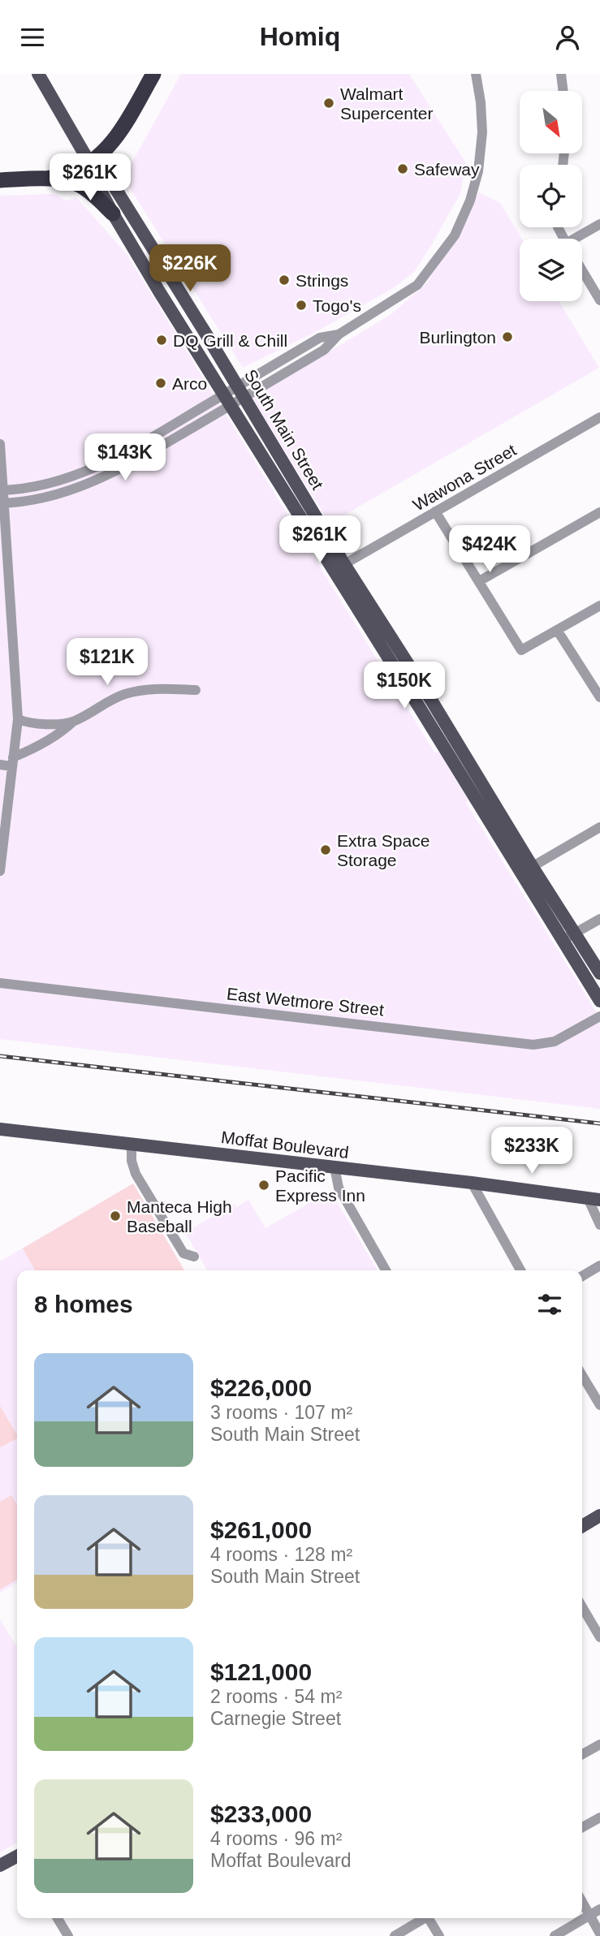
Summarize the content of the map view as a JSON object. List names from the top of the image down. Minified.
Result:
{"streets":{"main road":["South Main Street","Moffat Boulevard"],"street":["Wawona Street","East Wetmore Street"]},"crossings":[["South Main Street","Wawona Street"]],"places":["Walmart Supercenter","Safeway","Strings","Togo's","Burlington","DQ Grill & Chill","Arco","Extra Space Storage","Pacific Express Inn","Manteca High Baseball"],"north":"bottom right","page":{"header":"Homiq","price":["$261K","$226K","$143K","$261K","$424K","$121K","$150K","$233K"],"heading":"8 homes","list":[{"name":"$226,000","note":"3 rooms · 107 m² · South Main Street"},{"name":"$261,000","note":"4 rooms · 128 m² · South Main Street"},{"name":"$121,000","note":"2 rooms · 54 m² · Carnegie Street"},{"name":"$233,000","note":"4 rooms · 96 m² · Moffat Boulevard"}]}}
